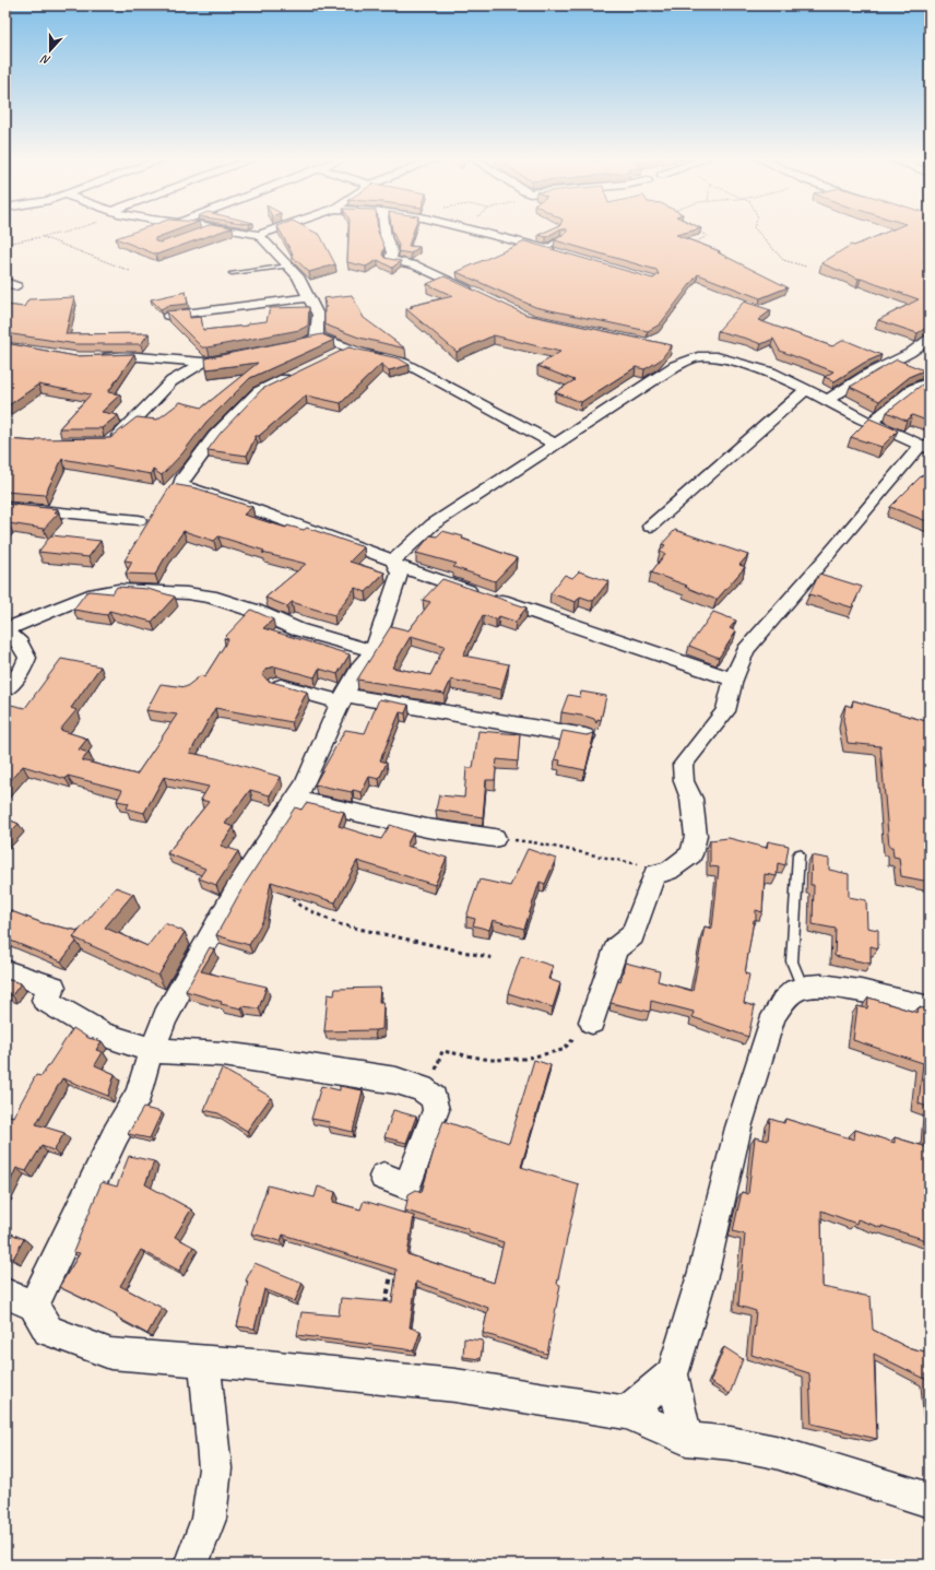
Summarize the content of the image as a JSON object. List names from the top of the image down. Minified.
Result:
{"north":"bottom"}
